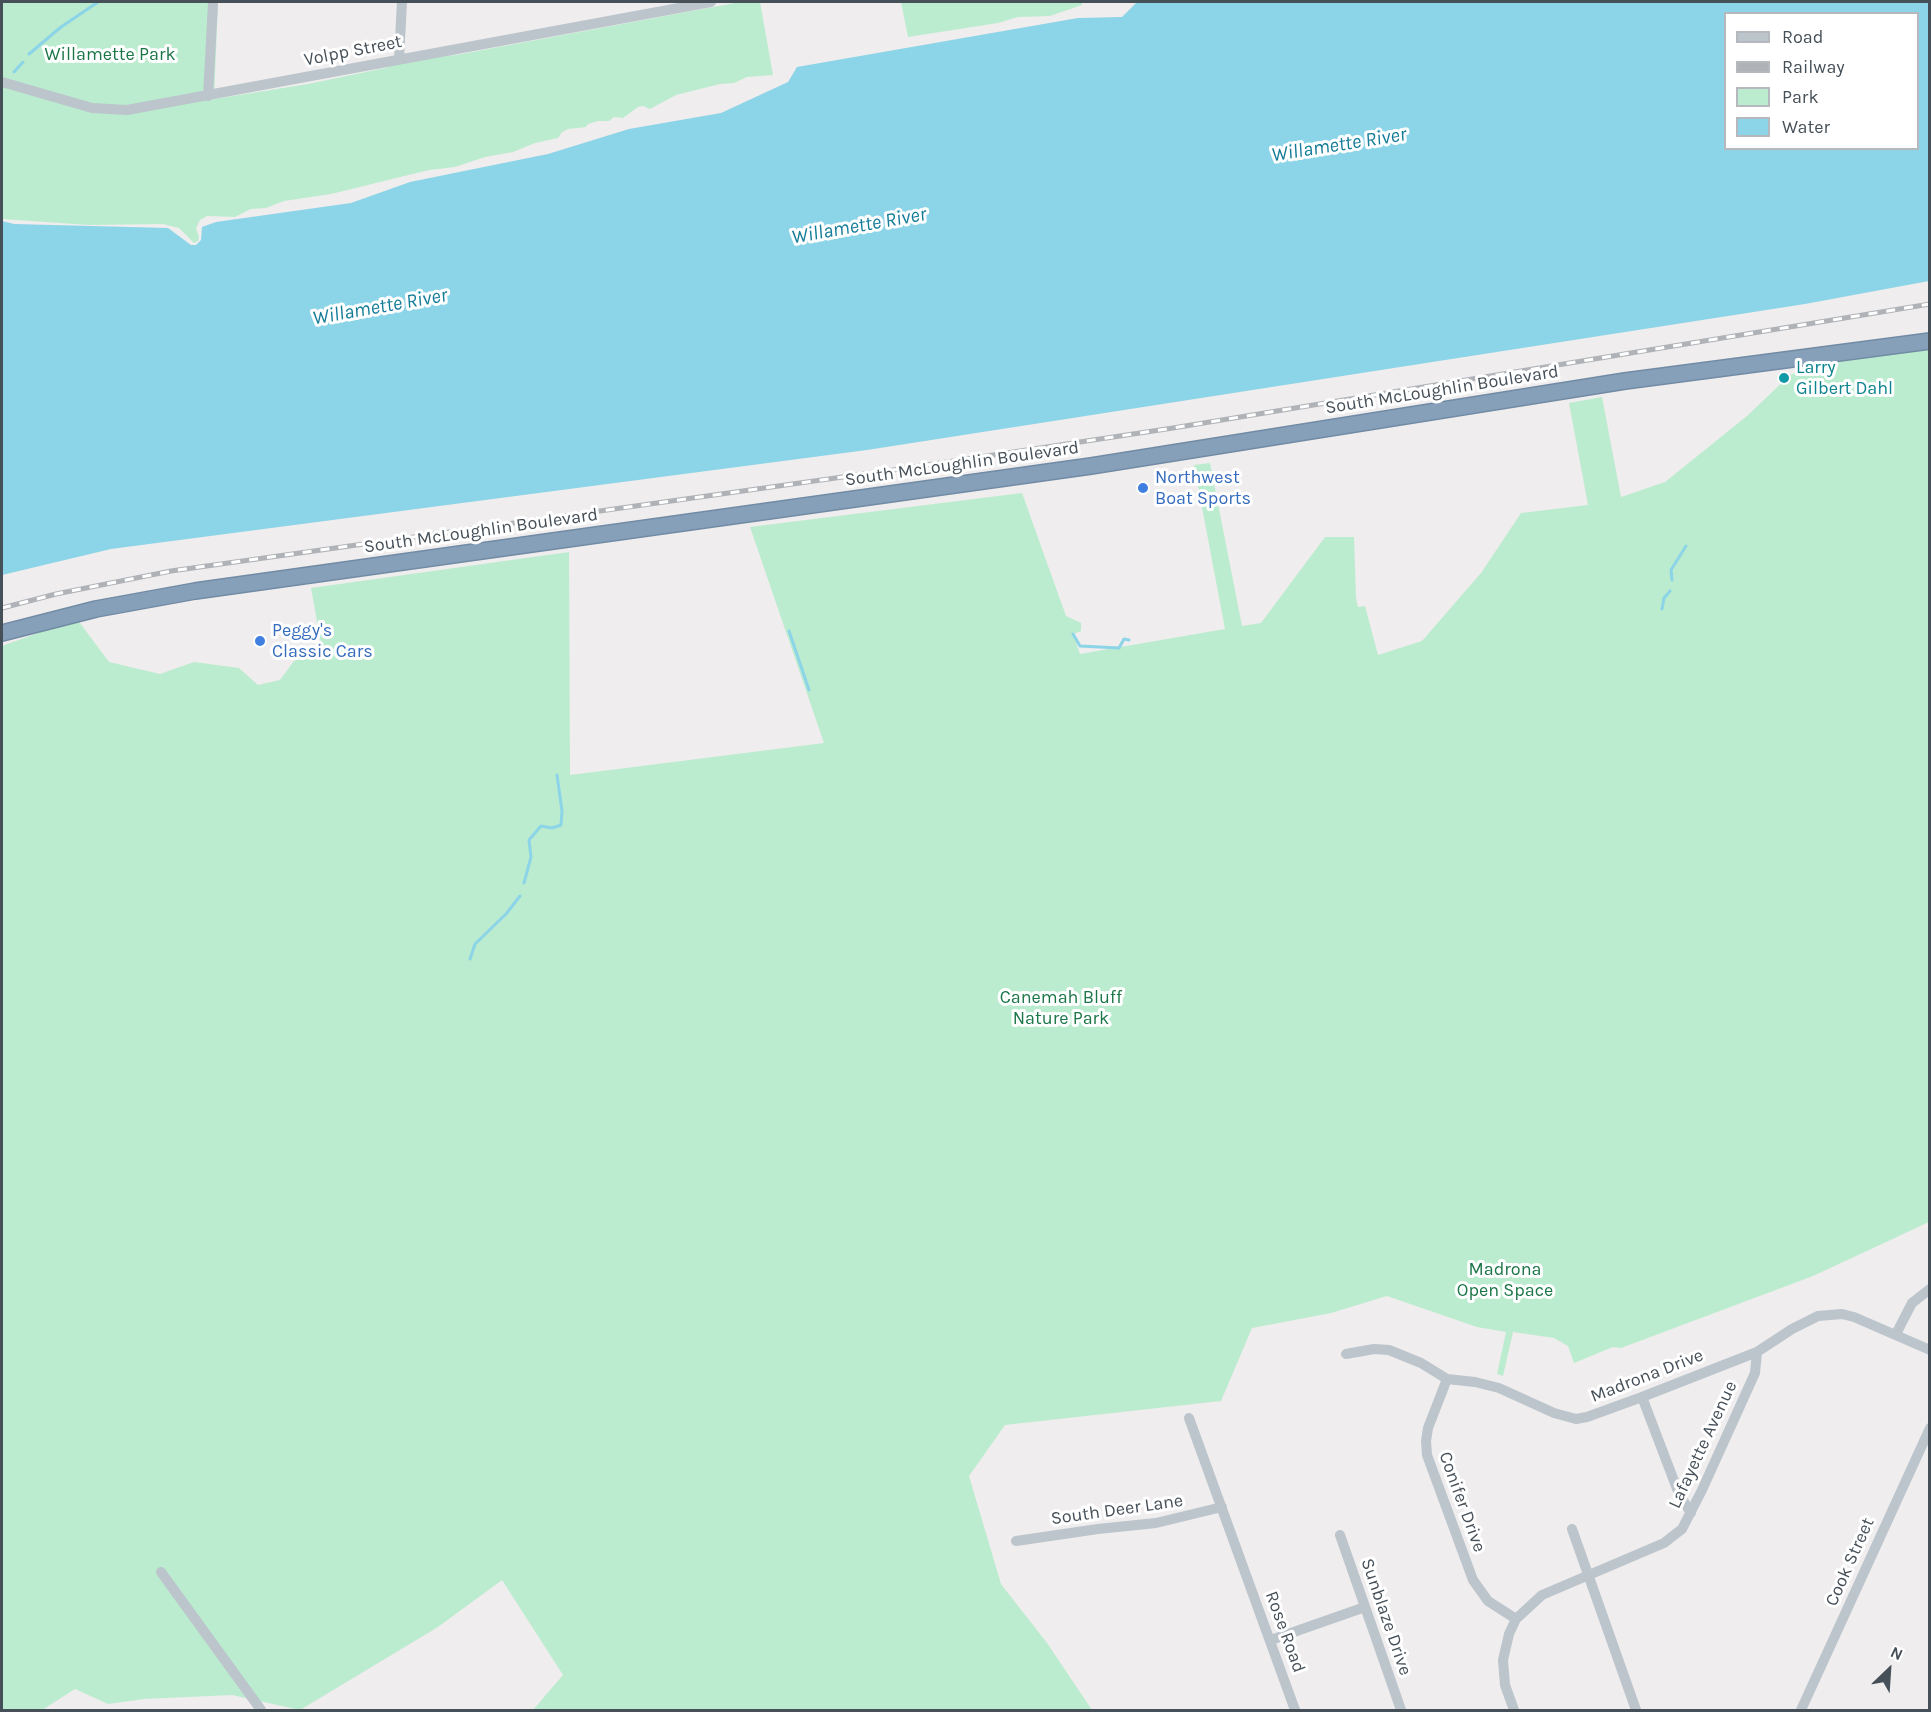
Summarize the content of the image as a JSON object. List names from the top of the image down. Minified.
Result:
{"streets":{"highway":["South McLoughlin Boulevard"],"street":["Volpp Street","Madrona Drive","Lafayette Avenue","Conifer Drive","South Deer Lane","Cook Street","Sunblaze Drive","Rose Road"]},"crossings":[["Madrona Drive","Lafayette Avenue"],["Madrona Drive","Conifer Drive"],["Lafayette Avenue","Conifer Drive"],["South Deer Lane","Rose Road"]],"water":["Willamette River"],"parks":["Willamette Park","Canemah Bluff Nature Park","Madrona Open Space"],"places":["Larry Gilbert Dahl","Northwest Boat Sports","Peggy's Classic Cars"],"legend":["Road","Railway","Park","Water"],"north":"top right"}
